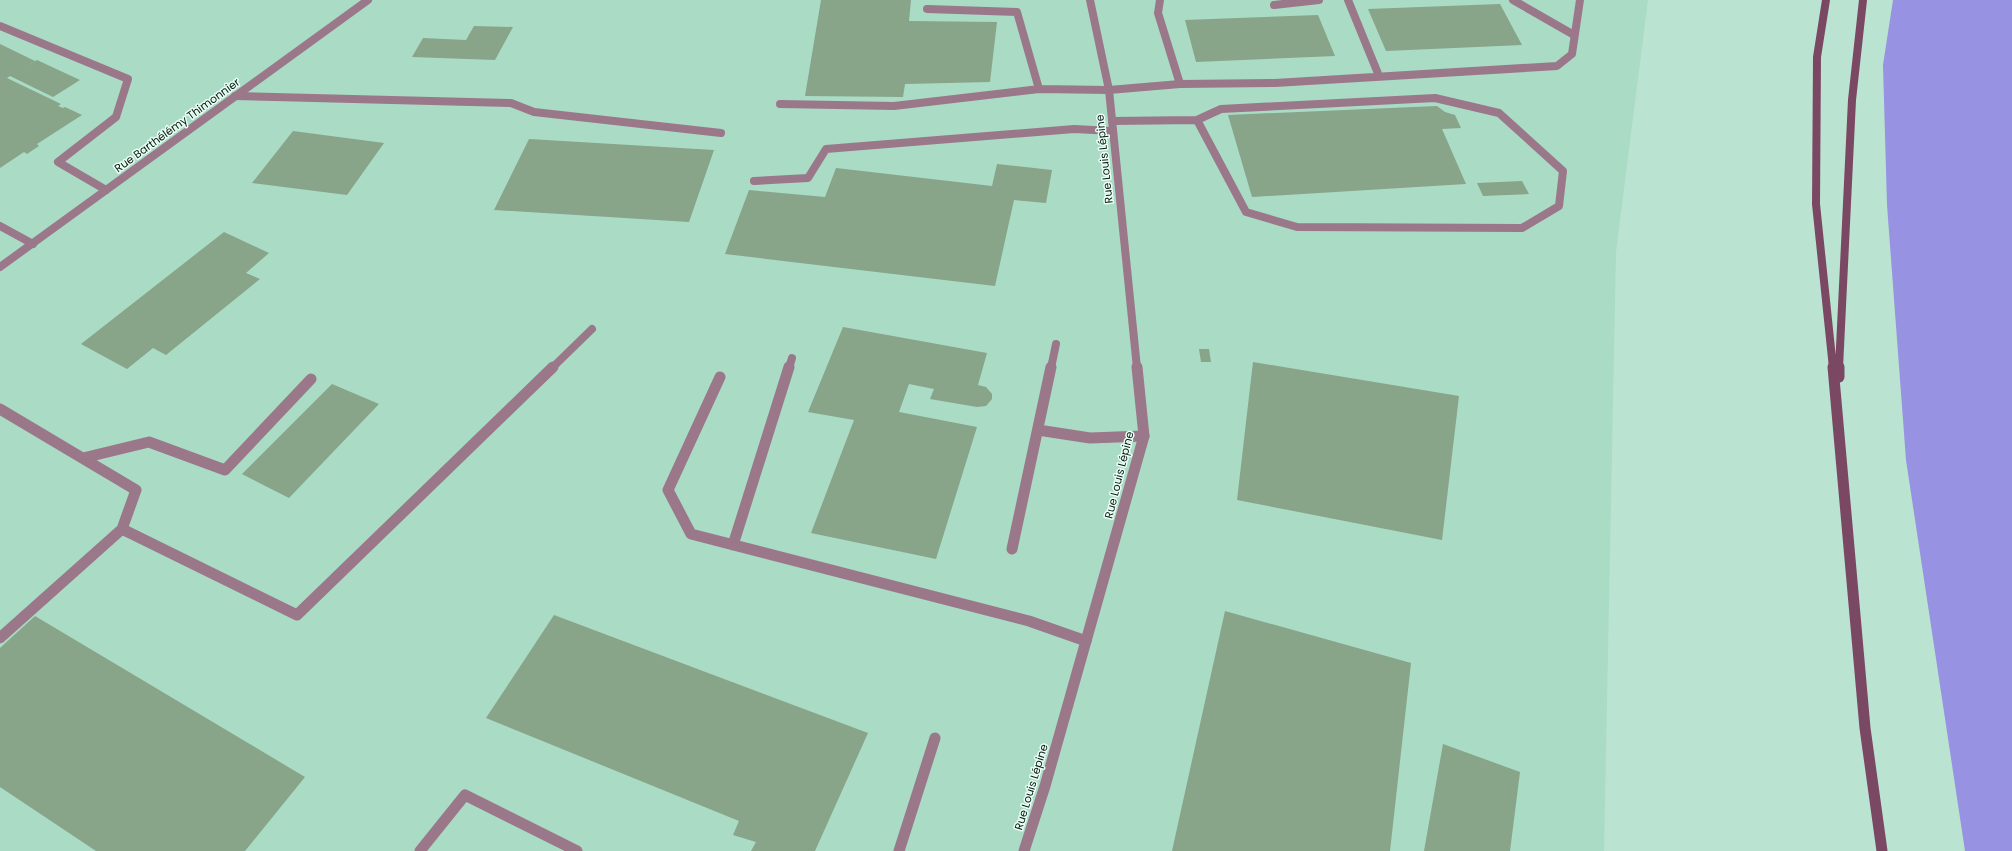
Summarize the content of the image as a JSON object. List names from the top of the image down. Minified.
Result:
{"streets":{"street":["Rue Barthélémy Thimonnier","Rue Louis Lépine"]}}
